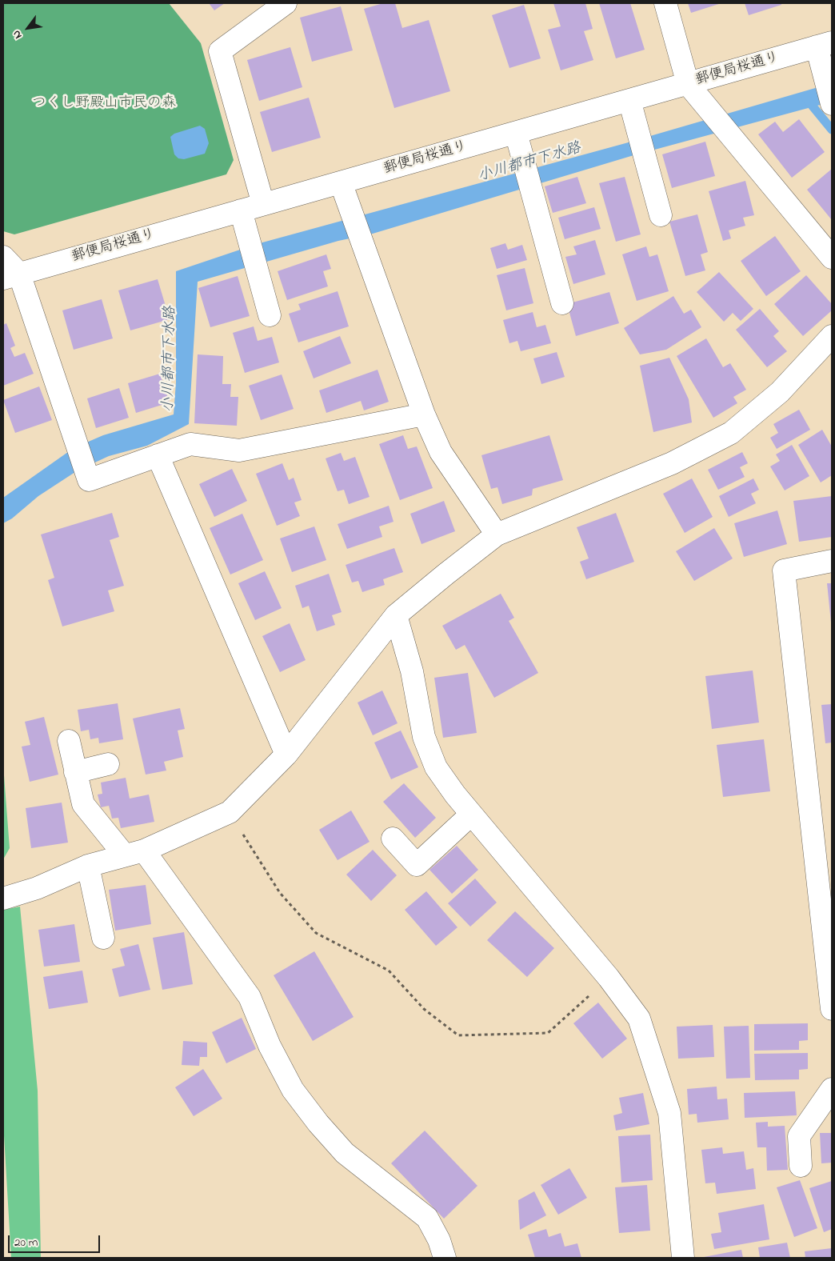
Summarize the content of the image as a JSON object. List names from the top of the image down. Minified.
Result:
{"streets":{"street":["郵便局桜通り"]},"water":["小川都市下水路"],"parks":["つくし野殿山市民の森"],"scale_bar":"20 m","north":"bottom left"}
